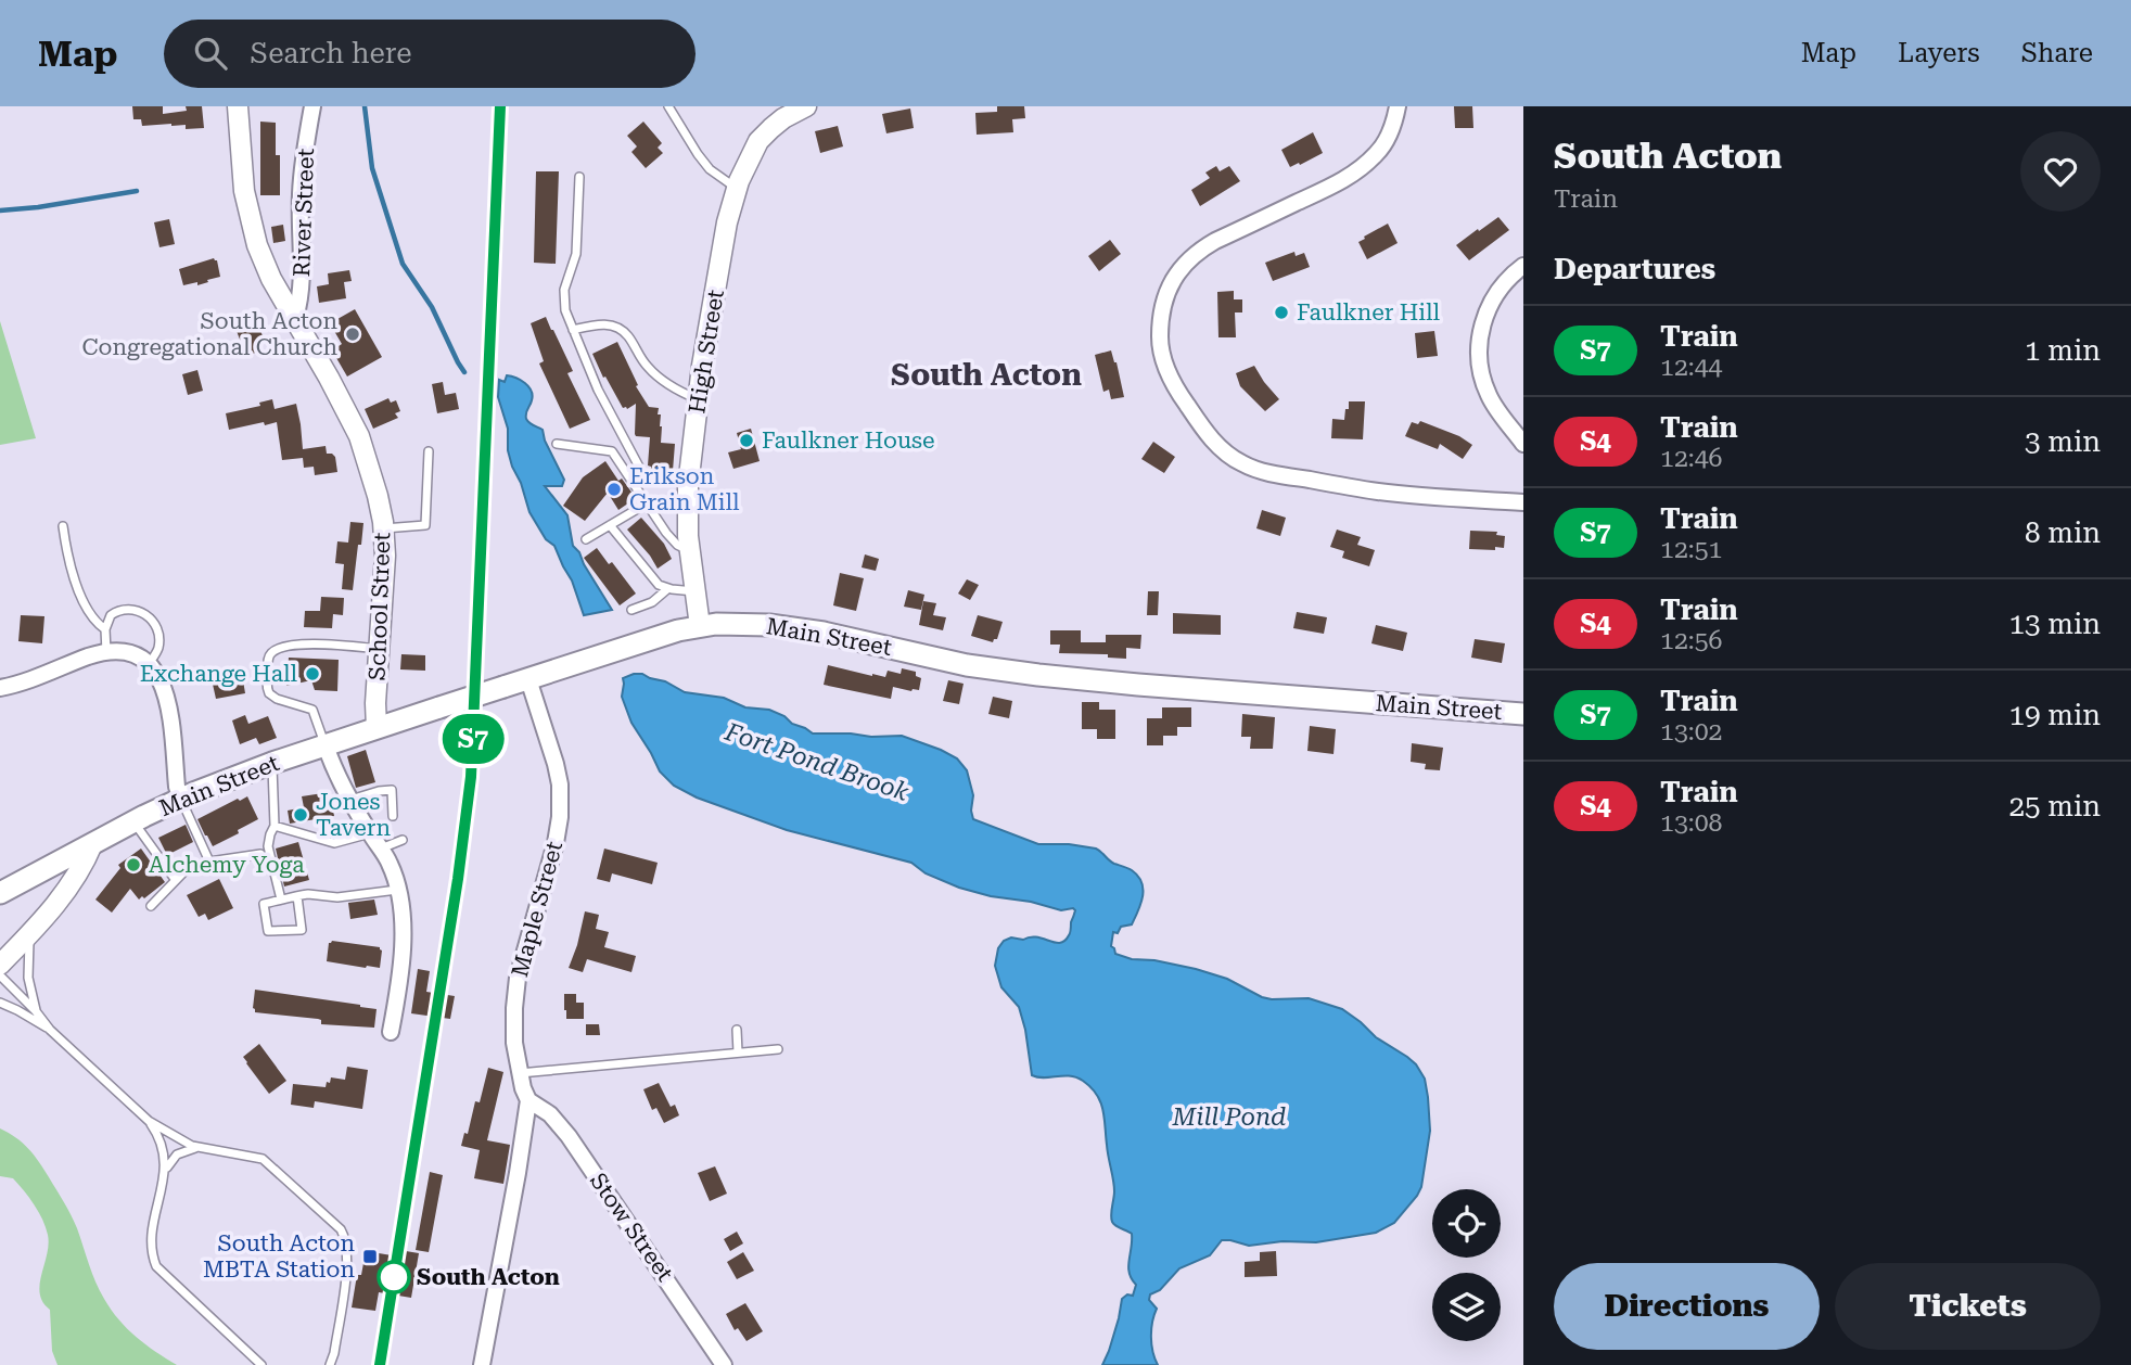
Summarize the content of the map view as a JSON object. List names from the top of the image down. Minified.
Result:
{"streets":{"main road":["Main Street"],"street":["River Street","High Street","School Street","Maple Street","Stow Street"]},"crossings":[["River Street","School Street"],["High Street","Main Street"],["School Street","Main Street"],["Main Street","Maple Street"],["Maple Street","Stow Street"]],"districts":["South Acton"],"water":["Fort Pond Brook","Mill Pond"],"places":{"other":["Faulkner Hill","South Acton Congregational Church","Faulkner House","Erikson Grain Mill","Exchange Hall","Jones Tavern","Alchemy Yoga","South Acton"],"transit":["South Acton MBTA Station"]},"page":{"header":"Map","search":"Search here","nav":["Map","Layers","Share"],"on_map":"S7","heading":[["South Acton","Train"],"Departures"],"list":[{"mark":"S7","name":"Train","note":"12:44","value":"1 min"},{"mark":"S4","name":"Train","note":"12:46","value":"3 min"},{"mark":"S7","name":"Train","note":"12:51","value":"8 min"},{"mark":"S4","name":"Train","note":"12:56","value":"13 min"},{"mark":"S7","name":"Train","note":"13:02","value":"19 min"},{"mark":"S4","name":"Train","note":"13:08","value":"25 min"}],"buttons":["Directions","Tickets"]}}
